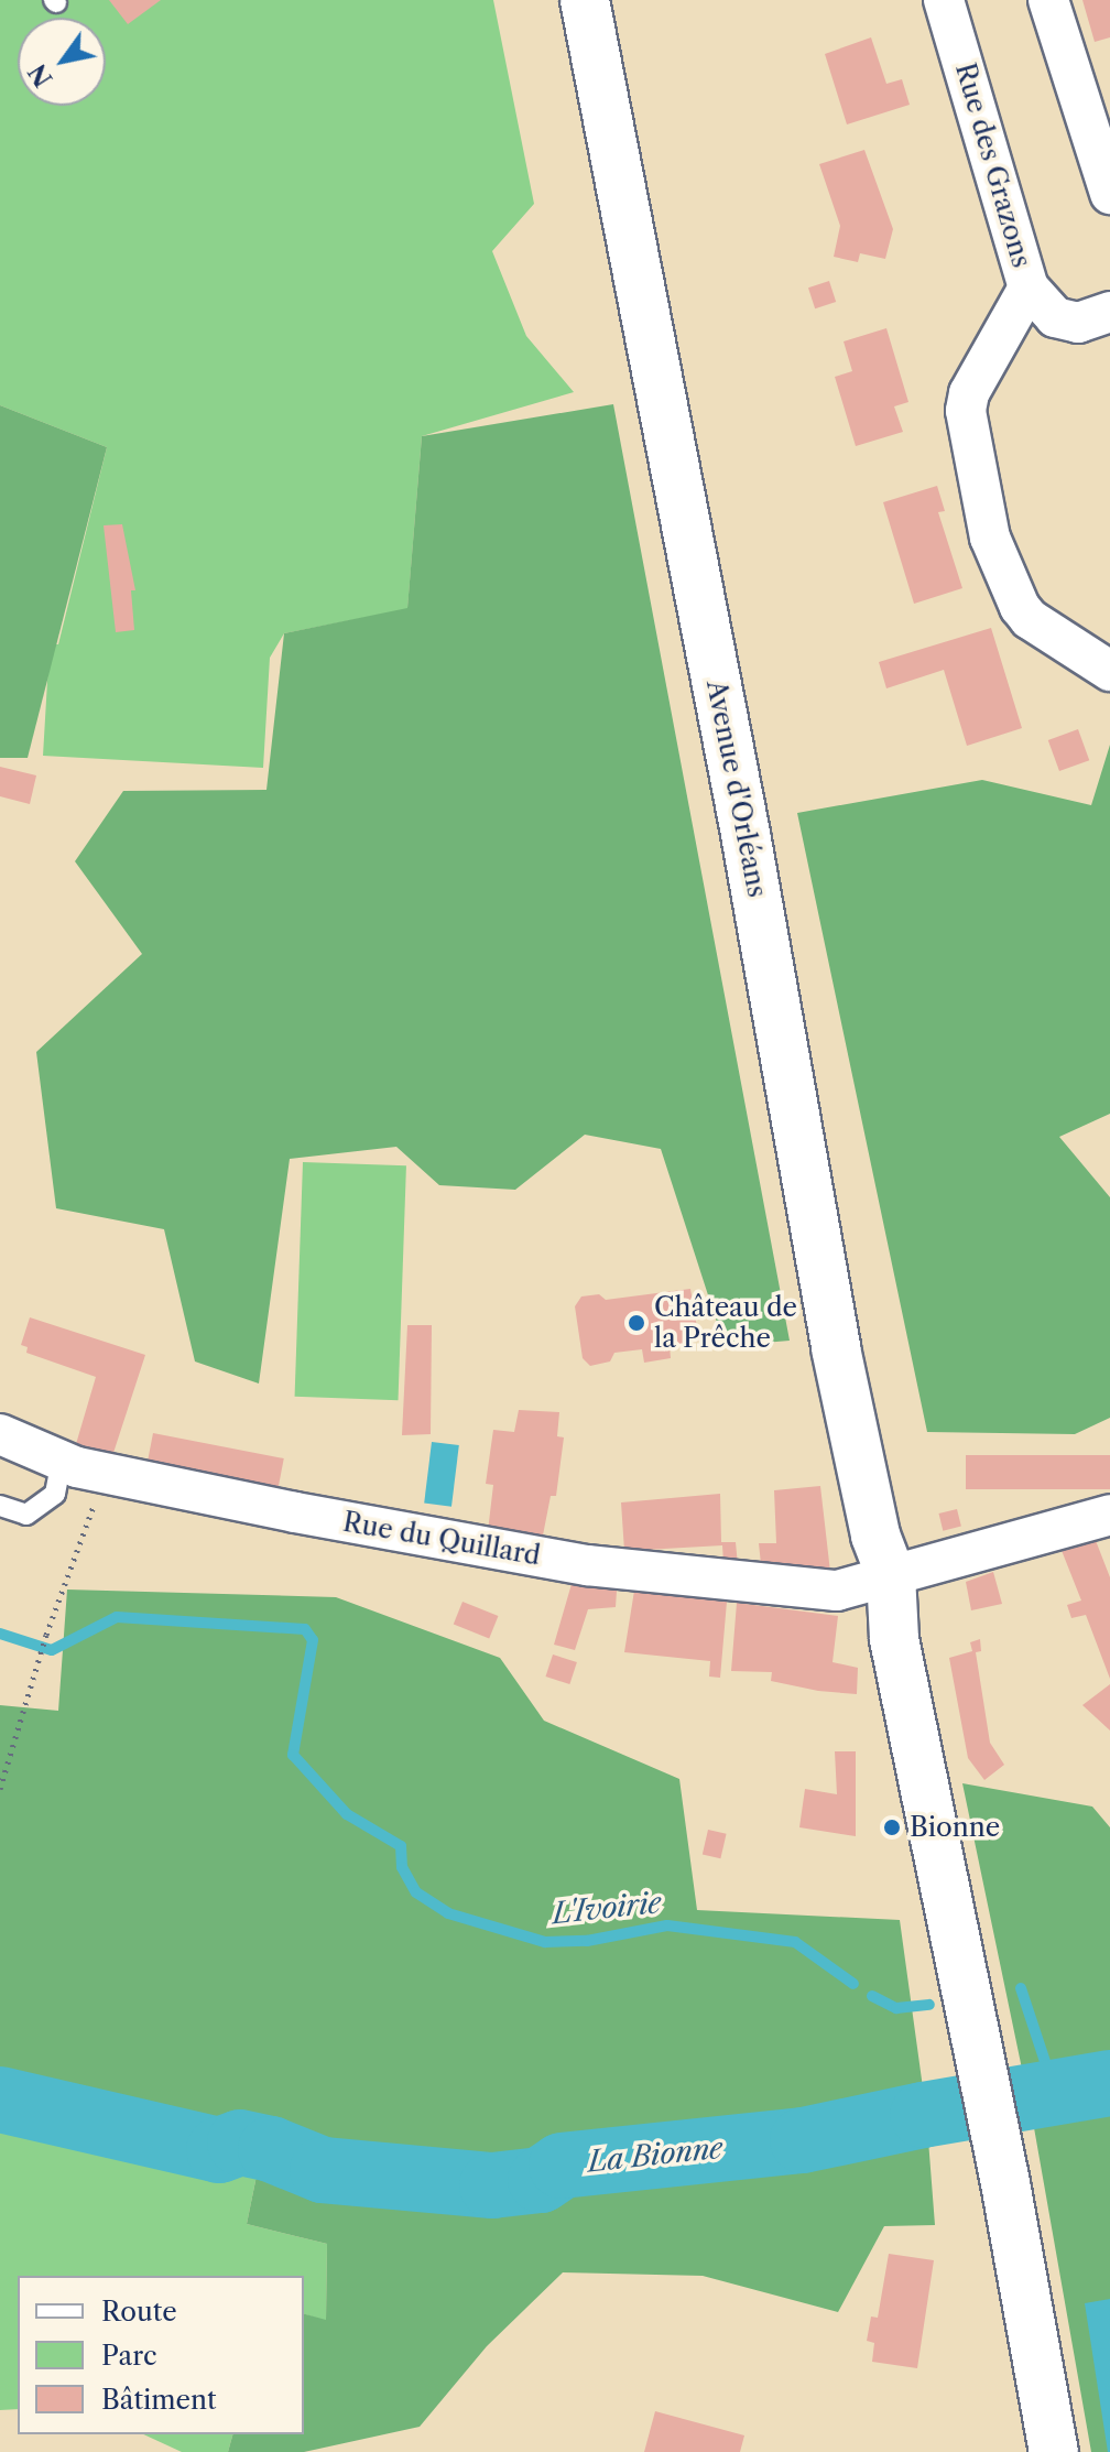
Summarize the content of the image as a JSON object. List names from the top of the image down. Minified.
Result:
{"streets":{"main road":["Avenue d'Orléans"],"street":["Rue des Grazons","Rue du Quillard"]},"crossings":[["Avenue d'Orléans","Rue du Quillard"]],"water":["L'Ivoirie","La Bionne"],"places":["Château de la Prêche","Bionne"],"legend":["Route","Parc","Bâtiment"],"north":"bottom left"}
